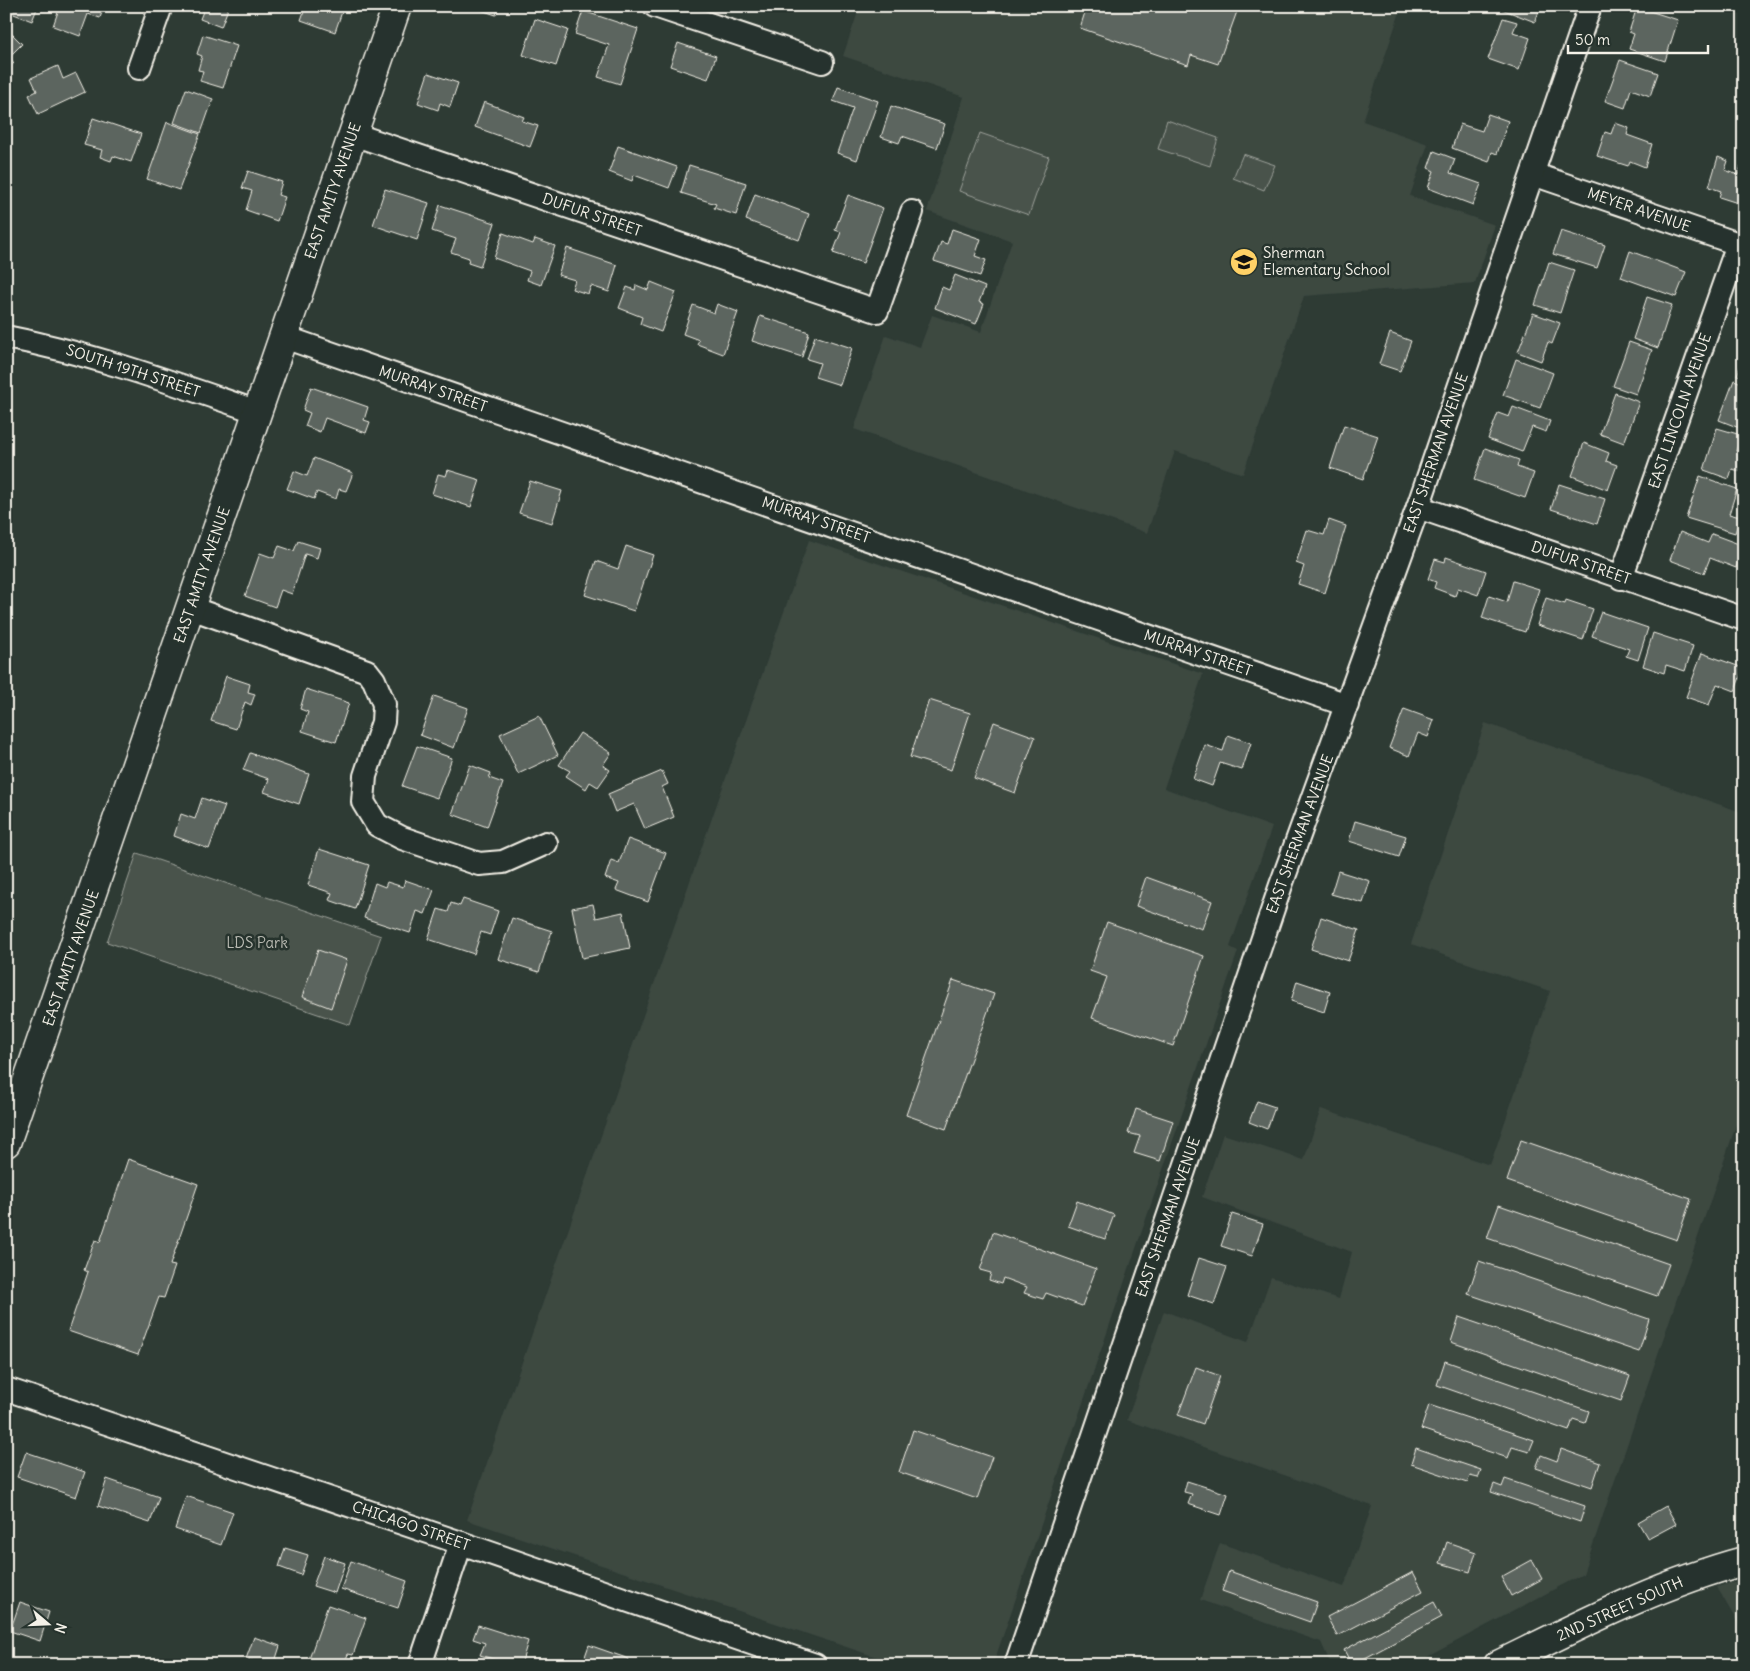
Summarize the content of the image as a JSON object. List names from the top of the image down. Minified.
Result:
{"streets":{"main road":["EAST AMITY AVENUE","2ND STREET SOUTH"],"street":["MEYER AVENUE","DUFUR STREET","SOUTH 19TH STREET","MURRAY STREET","EAST LINCOLN AVENUE","EAST SHERMAN AVENUE","CHICAGO STREET"]},"crossings":[["EAST AMITY AVENUE","DUFUR STREET"],["EAST AMITY AVENUE","SOUTH 19TH STREET"],["EAST AMITY AVENUE","MURRAY STREET"],["MEYER AVENUE","EAST LINCOLN AVENUE"],["MEYER AVENUE","EAST SHERMAN AVENUE"],["DUFUR STREET","EAST LINCOLN AVENUE"],["DUFUR STREET","EAST SHERMAN AVENUE"],["MURRAY STREET","EAST SHERMAN AVENUE"]],"parks":["LDS Park"],"places":{"school or university":["Sherman Elementary School"]},"scale_bar":"50 m","north":"right"}
